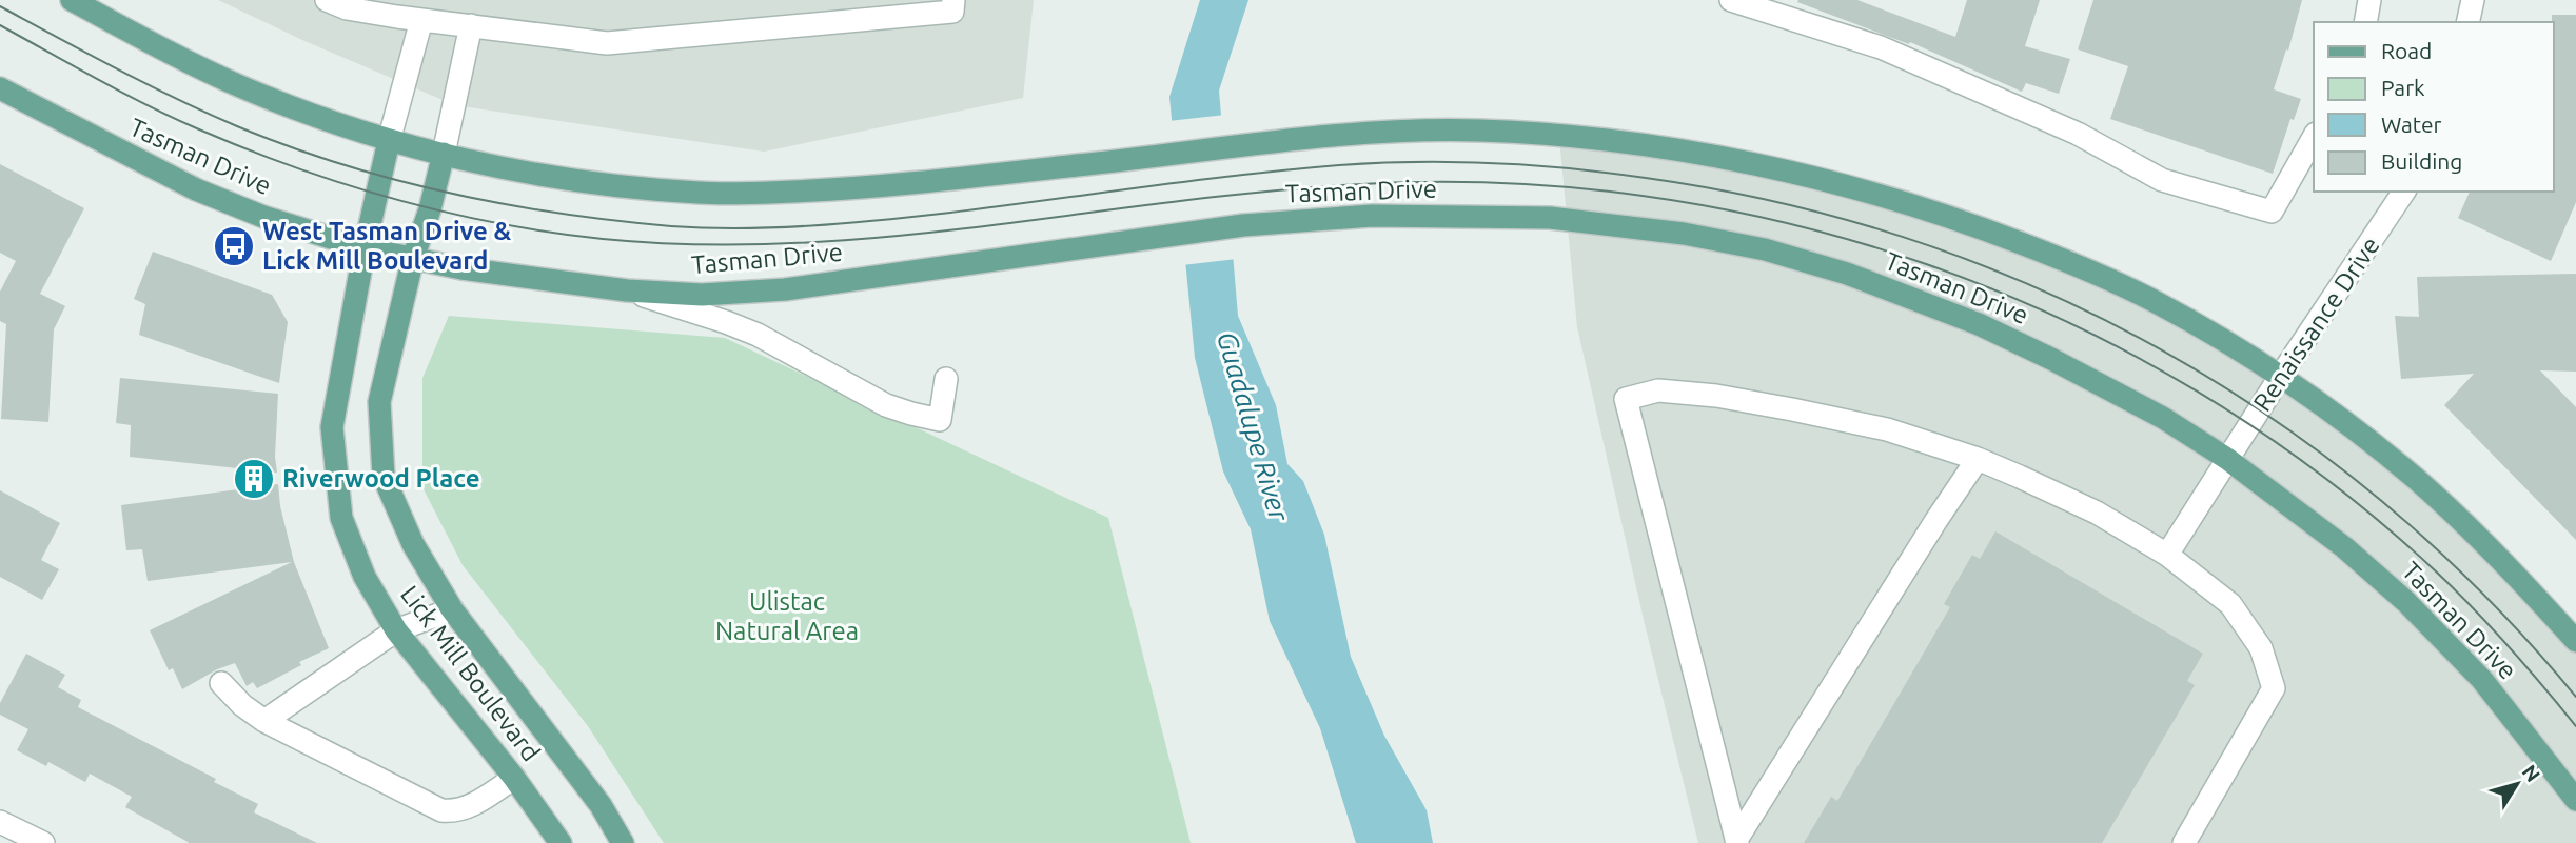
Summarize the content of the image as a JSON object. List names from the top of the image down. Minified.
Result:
{"streets":{"main road":["Tasman Drive","Lick Mill Boulevard"],"street":["Renaissance Drive"]},"crossings":[["Tasman Drive","Renaissance Drive"],["Tasman Drive","Lick Mill Boulevard"]],"water":["Guadalupe River"],"parks":["Ulistac Natural Area"],"places":{"bus stop":["West Tasman Drive & Lick Mill Boulevard"],"building":["Riverwood Place"]},"legend":["Road","Park","Water","Building"],"north":"top right"}
